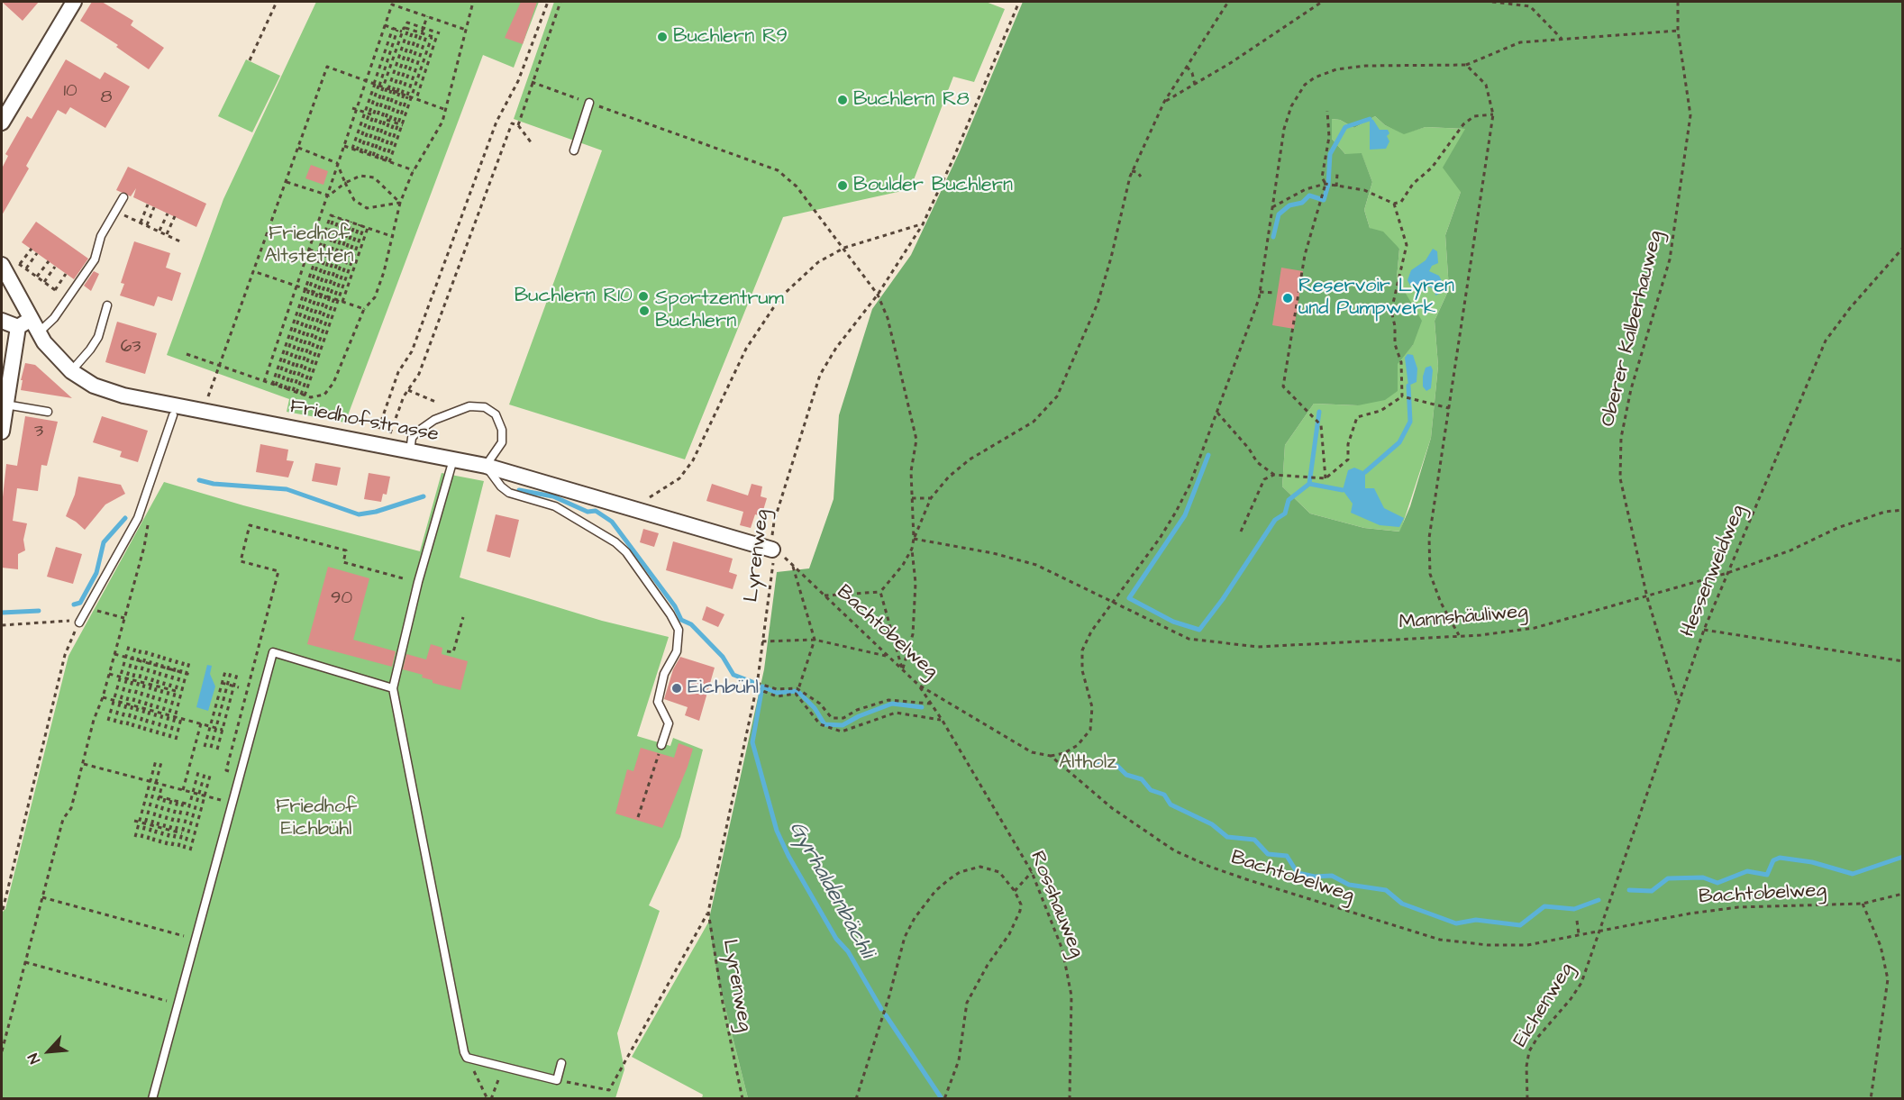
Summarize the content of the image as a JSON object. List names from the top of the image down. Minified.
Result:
{"streets":{"street":["Friedhofstrasse"],"path":["Oberer Kalberhauweg","Lyrenweg","Hessenweidweg","Mannshäuliweg","Bachtobelweg","Rosshauweg","Eichenweg"]},"crossings":[["Oberer Kalberhauweg","Hessenweidweg"],["Oberer Kalberhauweg","Mannshäuliweg"],["Friedhofstrasse","Lyrenweg"],["Friedhofstrasse","Bachtobelweg"],["Lyrenweg","Bachtobelweg"],["Hessenweidweg","Mannshäuliweg"],["Hessenweidweg","Bachtobelweg"],["Hessenweidweg","Eichenweg"],["Bachtobelweg","Rosshauweg"],["Bachtobelweg","Eichenweg"]],"water":["Gyrhaldenbächli"],"parks":["Friedhof Altstetten","Altholz","Friedhof Eichbühl"],"places":["Buchlern R9","Buchlern R8","Boulder Buchlern","Buchlern R10","Reservoir Lyren und Pumpwerk","Sportzentrum Buchlern","Eichbühl"],"house_numbers":["10","8","63","3","90"],"north":"bottom left"}
